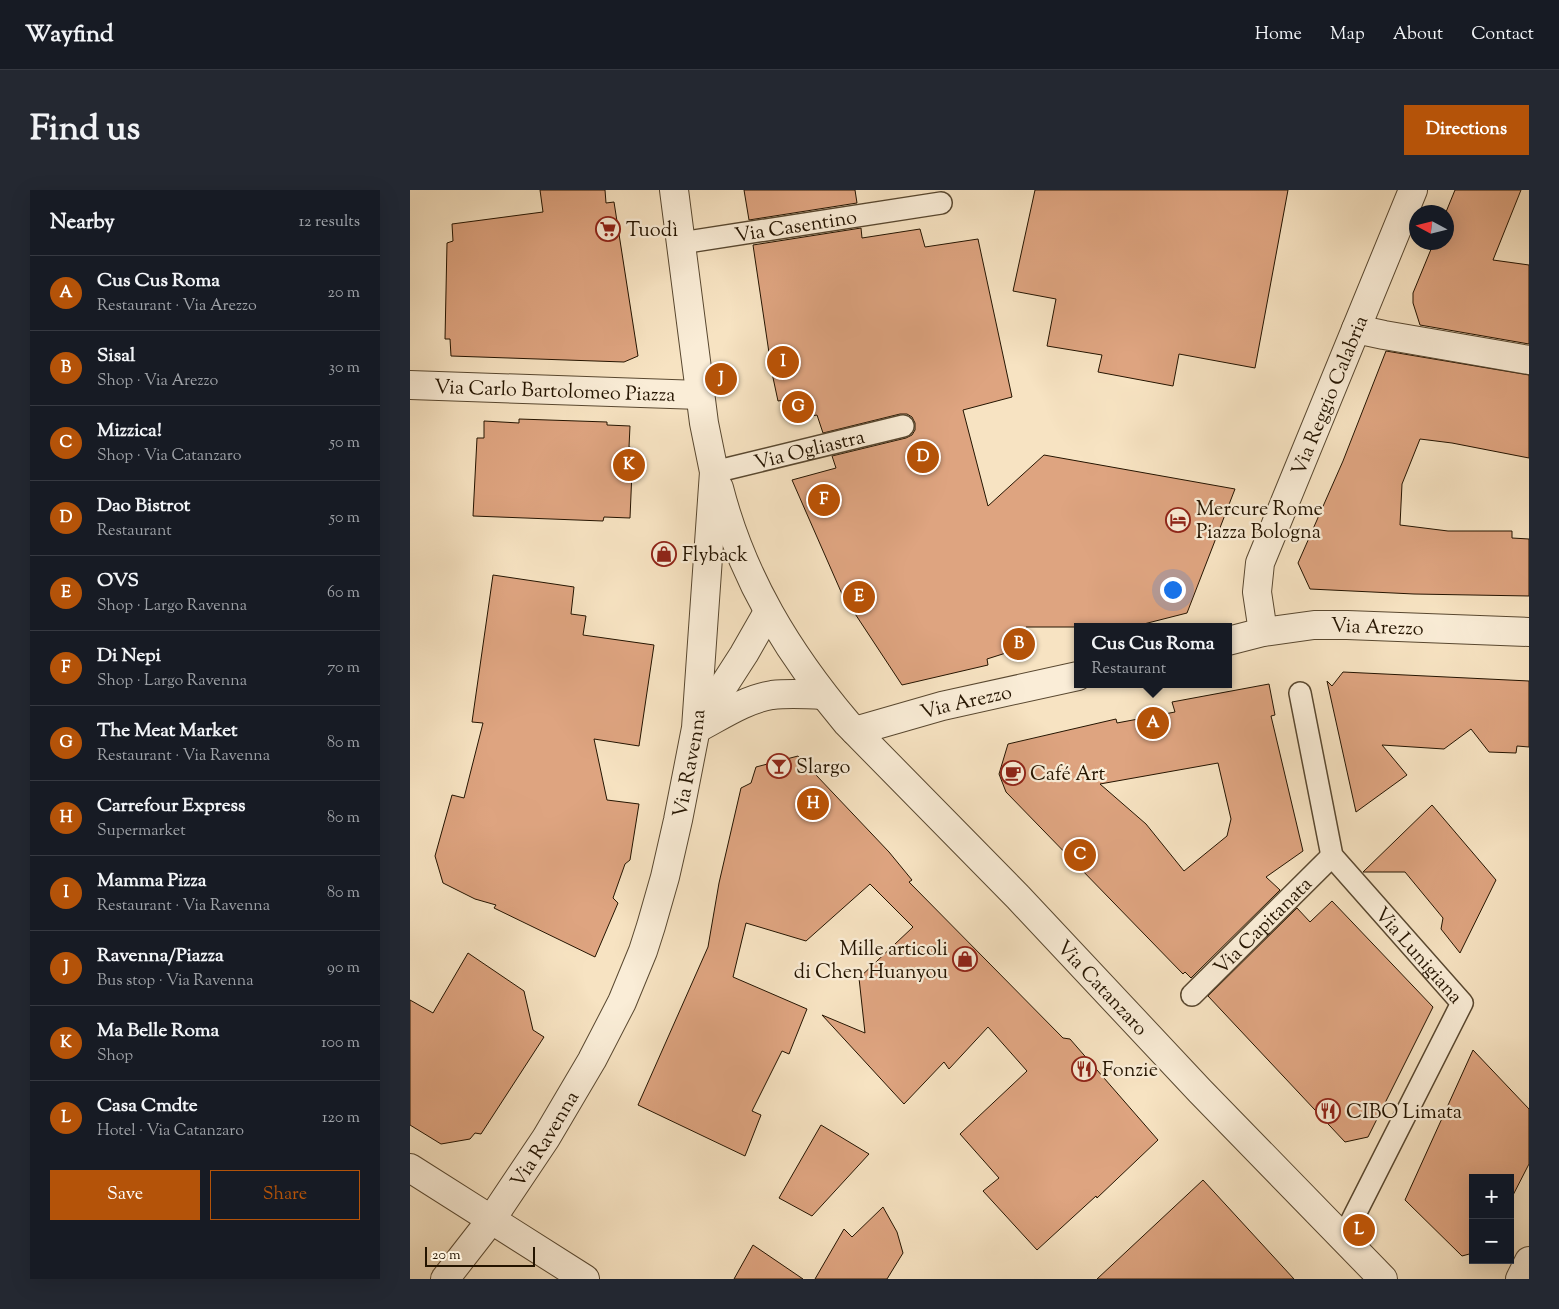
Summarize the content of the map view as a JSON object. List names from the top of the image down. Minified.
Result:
{"streets":{"street":["Via Carlo Bartolomeo Piazza","Via Reggio Calabria","Via Arezzo","Via Ravenna","Via Catanzaro"],"lane":["Via Casentino","Via Ogliastra","Via Capitanata","Via Lunigiana"]},"crossings":[["Via Casentino","Via Ravenna"],["Via Carlo Bartolomeo Piazza","Via Ravenna"],["Via Reggio Calabria","Via Arezzo"],["Via Ogliastra","Via Ravenna"],["Via Ogliastra","Via Catanzaro"],["Via Arezzo","Via Catanzaro"],["Via Ravenna","Via Catanzaro"],["Via Capitanata","Via Lunigiana"],["Via Lunigiana","Via Catanzaro"]],"places":{"supermarket":["Tuodì"],"hotel":["Mercure Rome Piazza Bologna"],"shop":["Flyback","Mille articoli di Chen Huanyou"],"bar":["Slargo"],"cafe":["Café Art"],"restaurant":["Fonzie","CIBO Limata"]},"scale_bar":"20 m","north":"left","page":{"header":"Wayfind","nav":["Home","Map","About","Contact"],"title":"Find us","buttons":["Directions",["Save","Share"]],"heading":["Nearby","12 results"],"list":[{"mark":"A","name":"Cus Cus Roma","note":"Restaurant · Via Arezzo","value":"20 m"},{"mark":"B","name":"Sisal","note":"Shop · Via Arezzo","value":"30 m"},{"mark":"C","name":"Mizzica!","note":"Shop · Via Catanzaro","value":"50 m"},{"mark":"D","name":"Dao Bistrot","note":"Restaurant","value":"50 m"},{"mark":"E","name":"OVS","note":"Shop · Largo Ravenna","value":"60 m"},{"mark":"F","name":"Di Nepi","note":"Shop · Largo Ravenna","value":"70 m"},{"mark":"G","name":"The Meat Market","note":"Restaurant · Via Ravenna","value":"80 m"},{"mark":"H","name":"Carrefour Express","note":"Supermarket","value":"80 m"},{"mark":"I","name":"Mamma Pizza","note":"Restaurant · Via Ravenna","value":"80 m"},{"mark":"J","name":"Ravenna/Piazza","note":"Bus stop · Via Ravenna","value":"90 m"},{"mark":"K","name":"Ma Belle Roma","note":"Shop","value":"100 m"},{"mark":"L","name":"Casa Cmdte","note":"Hotel · Via Catanzaro","value":"120 m"}],"pins":["I","J","G","D","K","F","E","B","A","H","C","L"],"popup":["Cus Cus Roma","Restaurant"],"map_buttons":["+","−"],"scale":"20 m"}}
